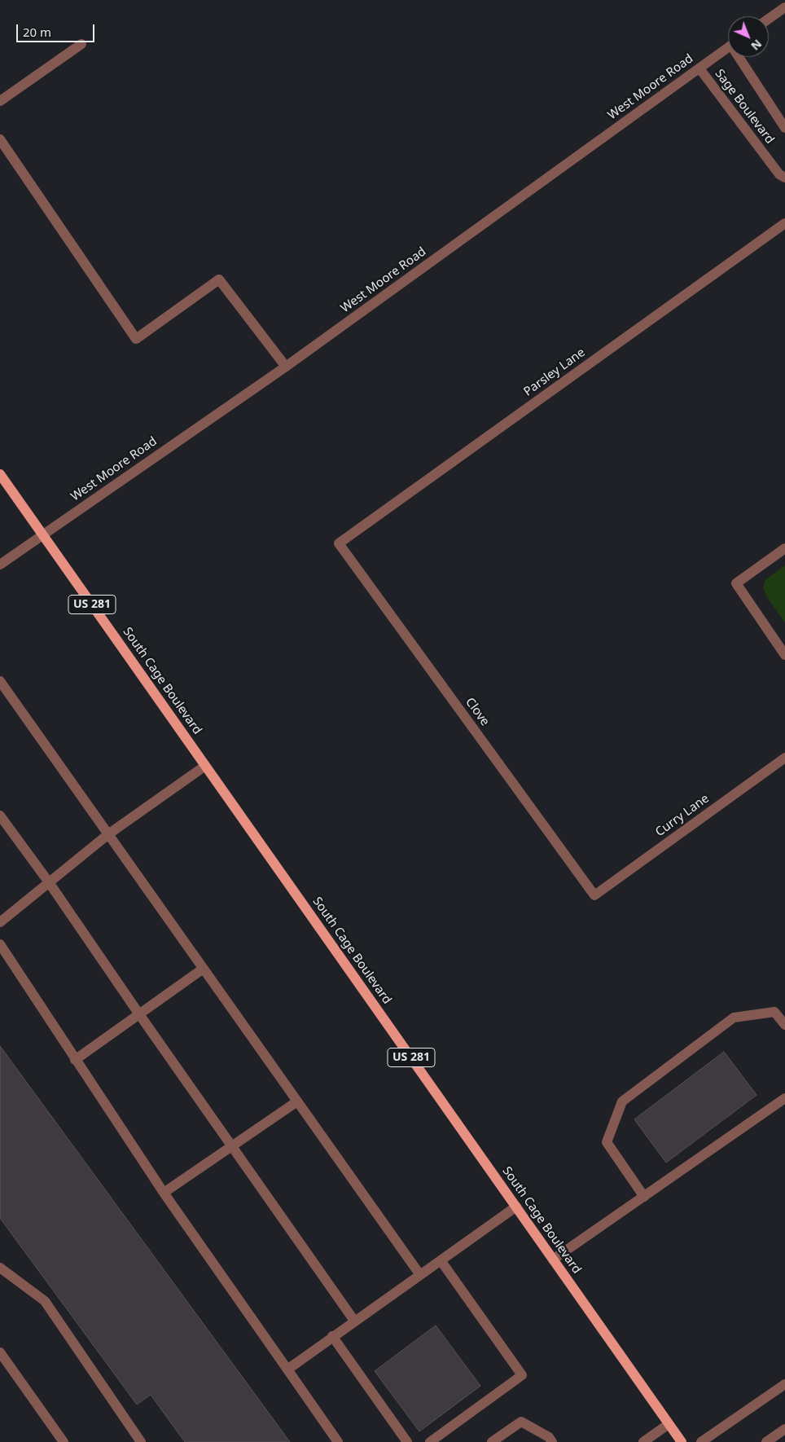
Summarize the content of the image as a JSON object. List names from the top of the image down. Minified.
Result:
{"streets":{"main road":["US 281","South Cage Boulevard"],"street":["West Moore Road","Sage Boulevard","Parsley Lane","Clove","Curry Lane"]},"crossings":[["West Moore Road","Sage Boulevard"],["West Moore Road","South Cage Boulevard"],["Parsley Lane","Clove"],["Clove","Curry Lane"]],"scale_bar":"20 m","north":"bottom right"}
